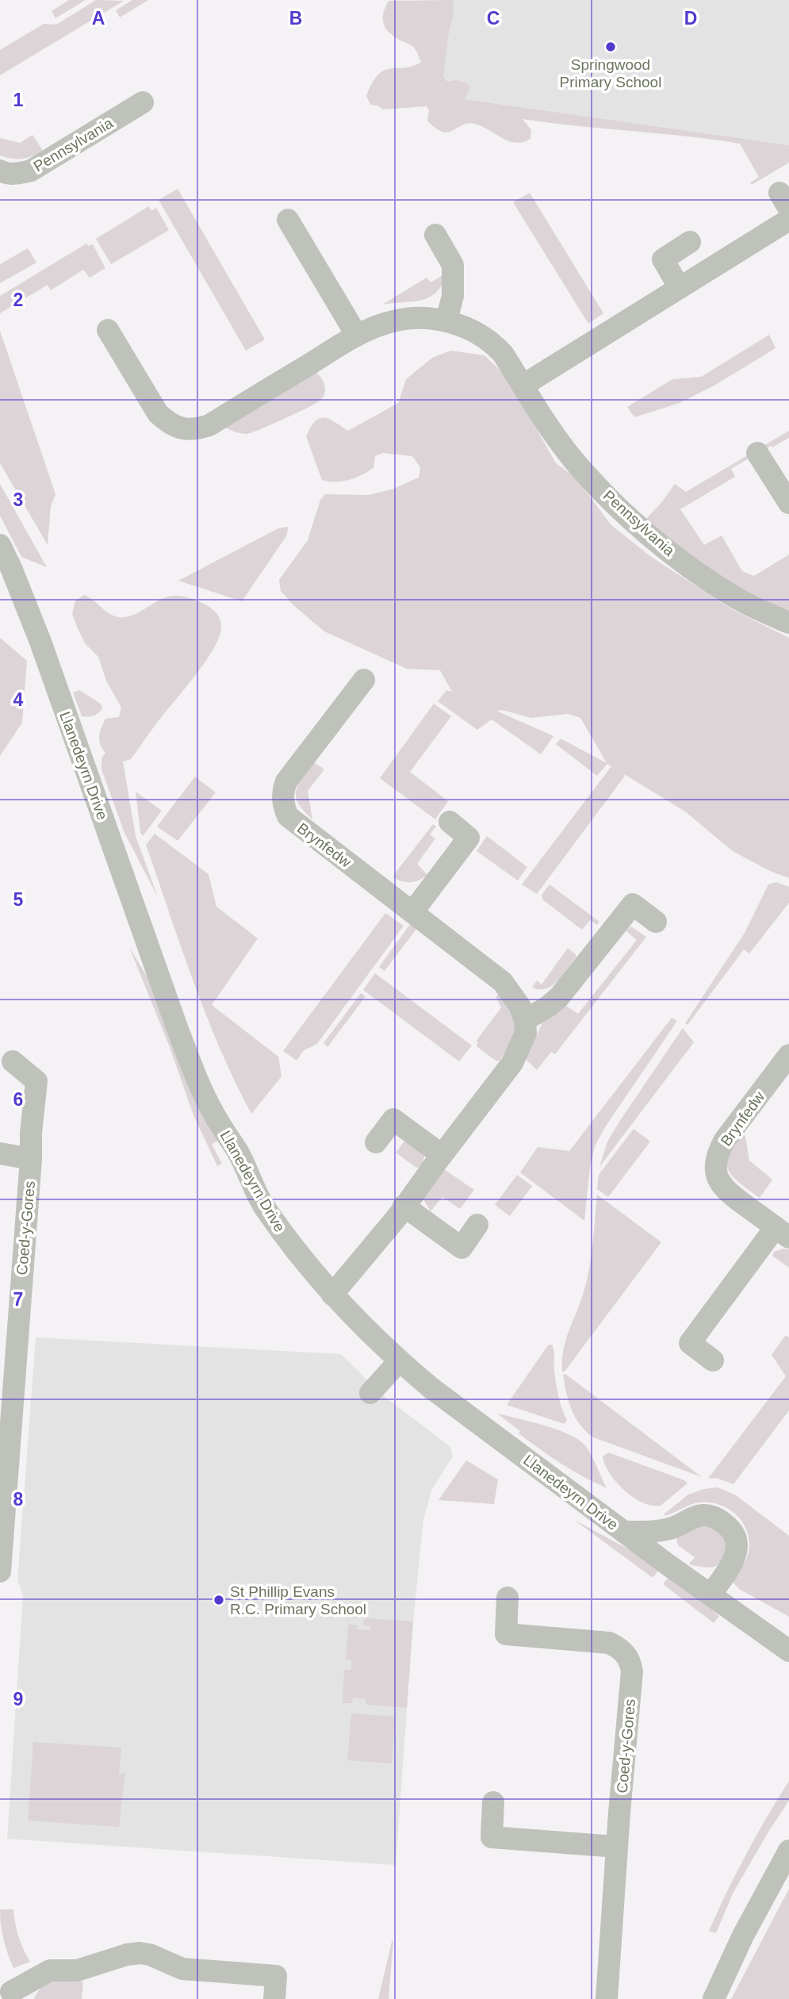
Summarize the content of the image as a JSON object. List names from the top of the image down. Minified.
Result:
{"streets":{"street":["Pennsylvania","Llanedeyrn Drive","Brynfedw","Coed-y-Gores"]},"places":["Springwood Primary School","St Phillip Evans R.C. Primary School"],"grid":{"columns":["A","B","C","D"],"rows":["1","2","3","4","5","6","7","8","9"]}}
